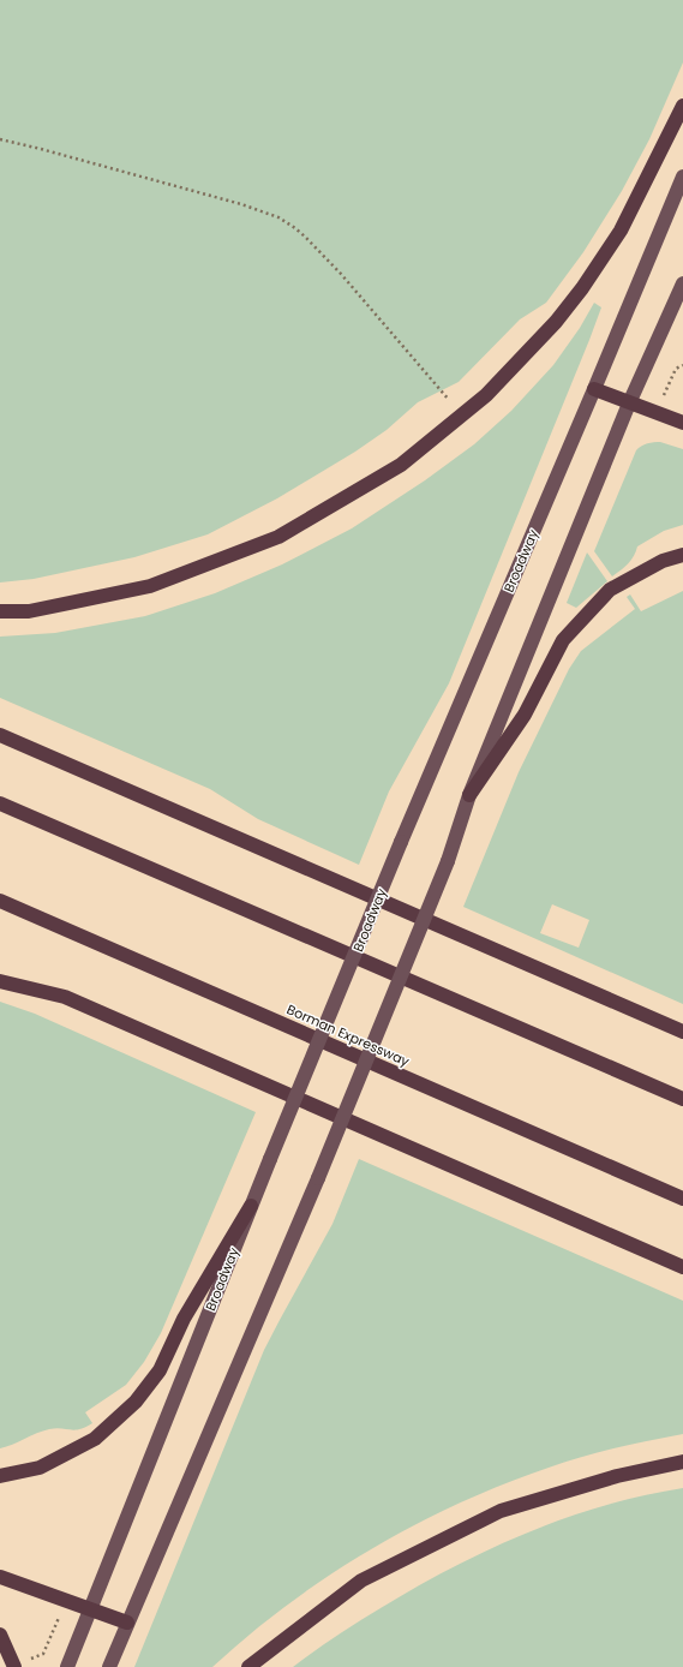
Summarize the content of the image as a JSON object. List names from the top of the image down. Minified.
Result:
{"streets":{"highway":["Borman Expressway"],"main road":["Broadway"]}}
